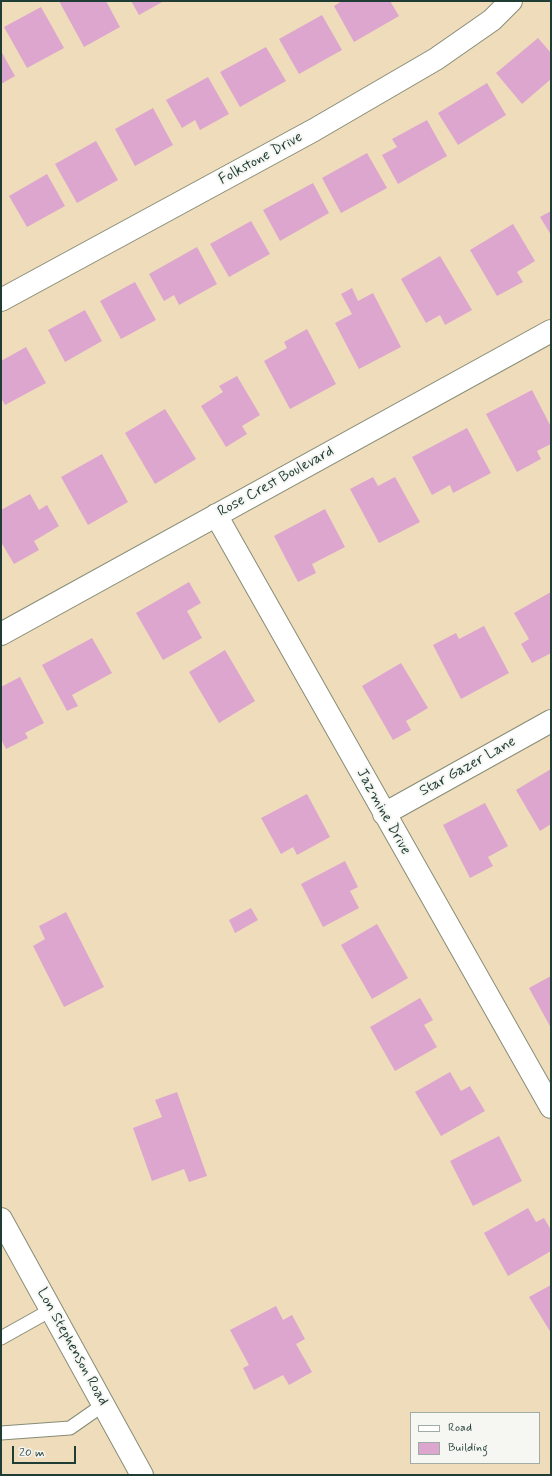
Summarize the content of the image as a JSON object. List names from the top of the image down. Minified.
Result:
{"streets":{"street":["Folkstone Drive","Rose Crest Boulevard","Star Gazer Lane","Jazmine Drive","Lon Stephenson Road"]},"crossings":[["Rose Crest Boulevard","Jazmine Drive"],["Star Gazer Lane","Jazmine Drive"]],"legend":["Road","Building"],"scale_bar":"20 m"}
